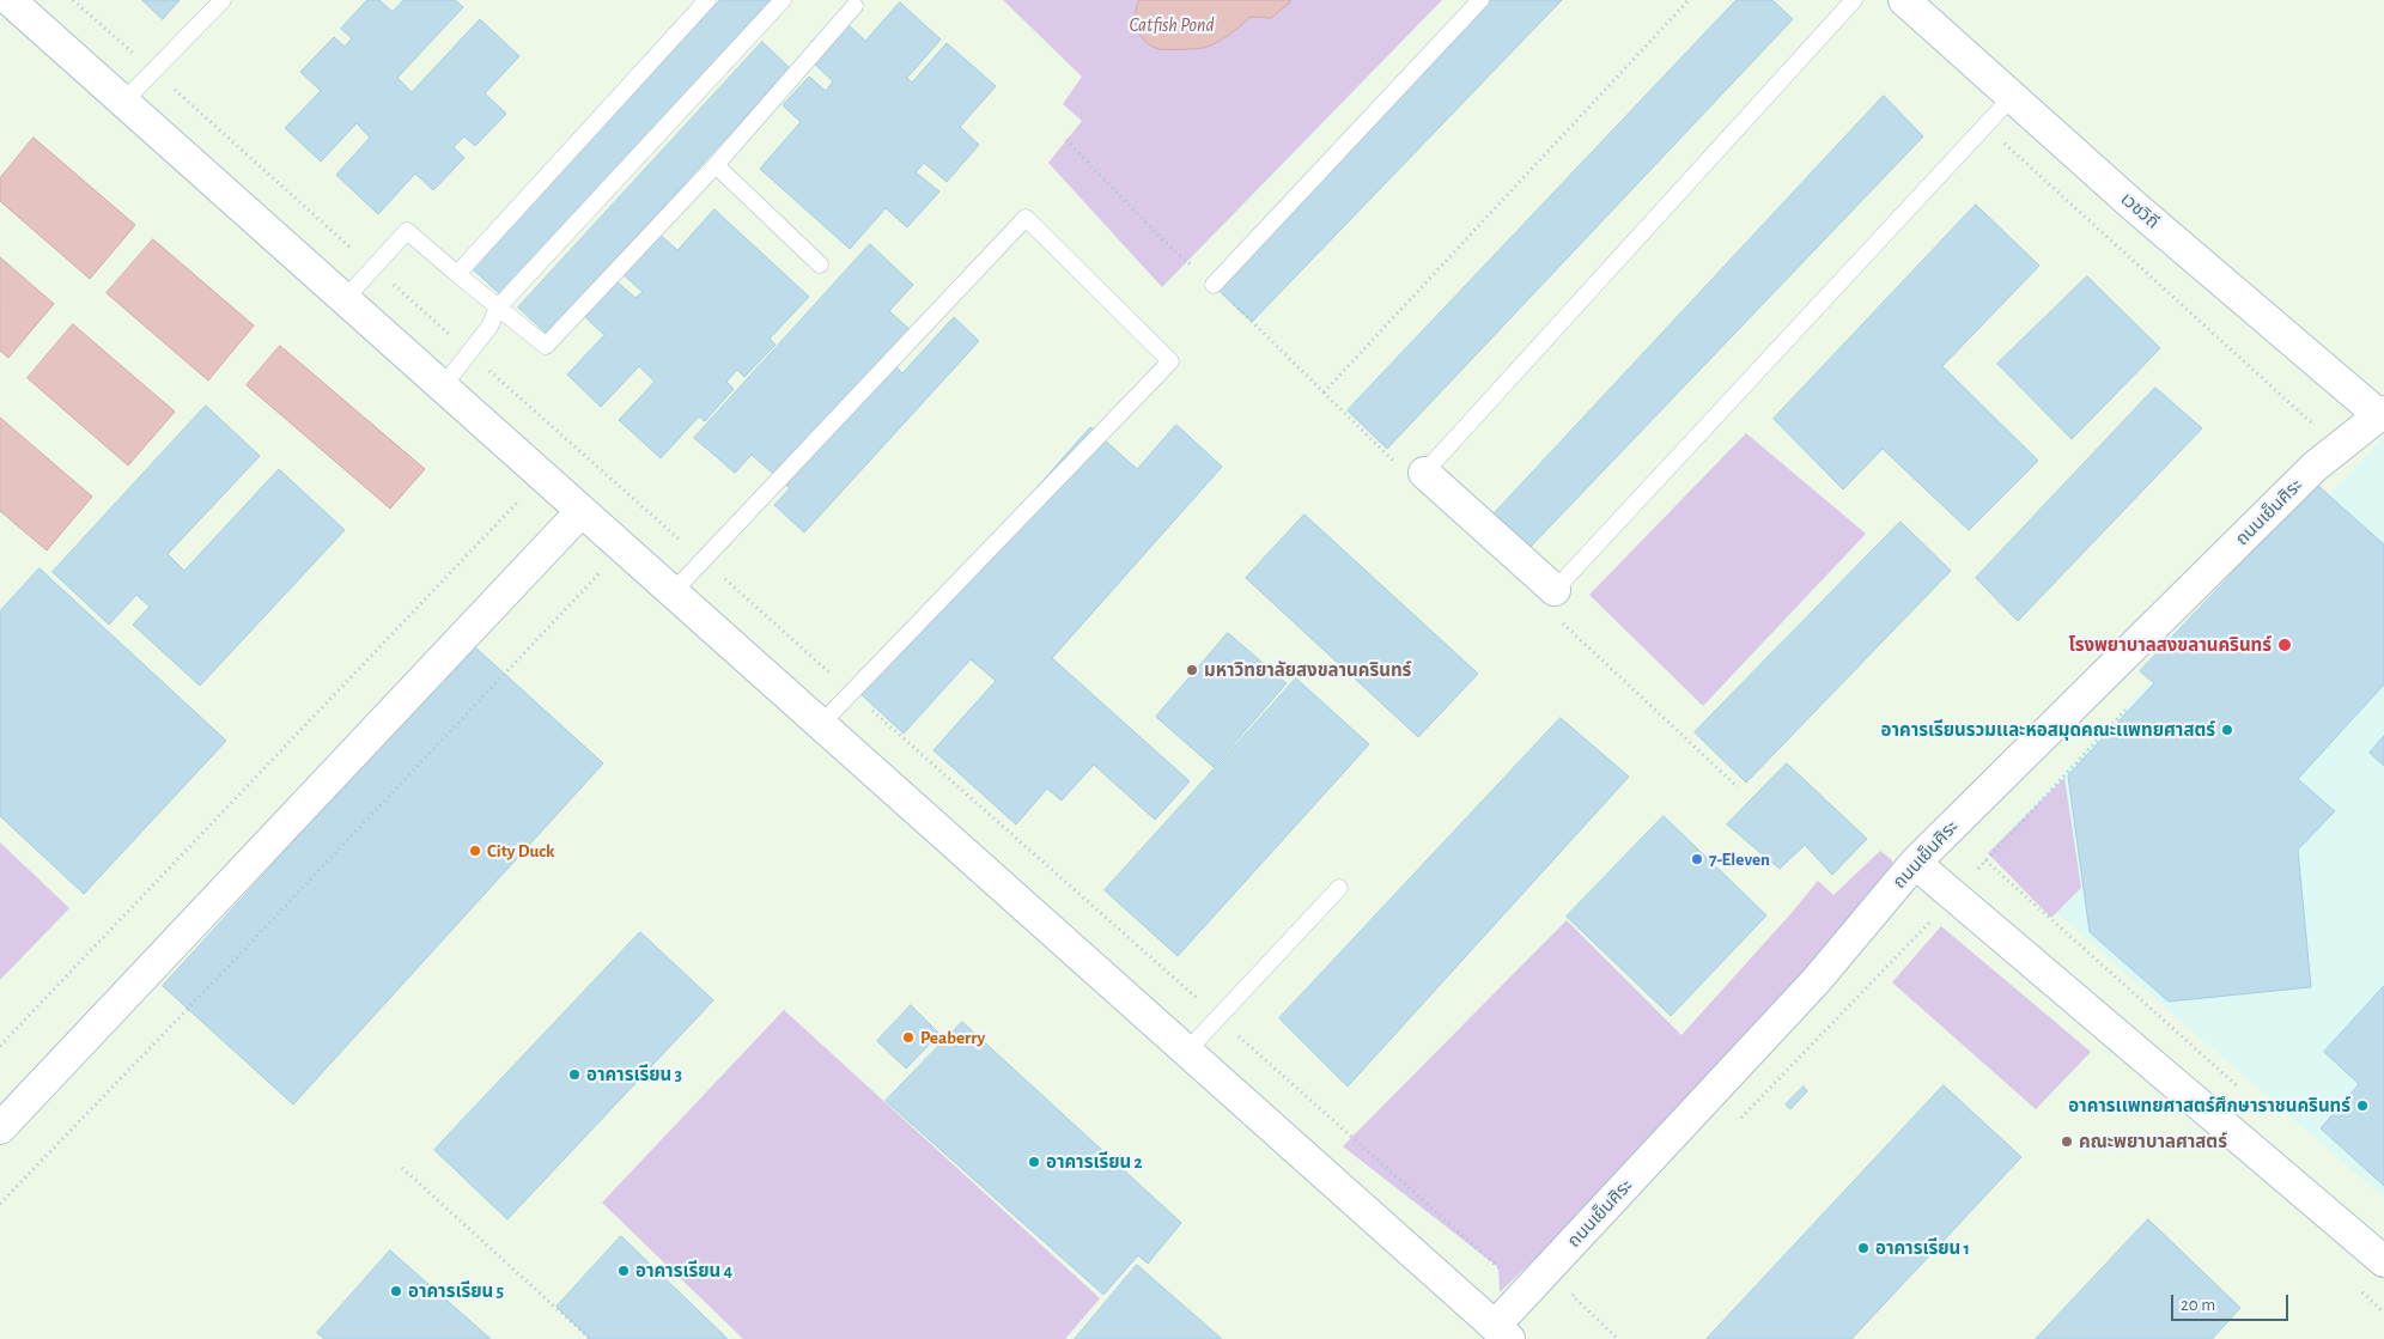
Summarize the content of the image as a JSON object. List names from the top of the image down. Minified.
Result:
{"streets":{"street":["เวชวิถี","ถนนเย็นศิระ"]},"crossings":[["เวชวิถี","ถนนเย็นศิระ"]],"water":["Catfish Pond"],"places":["โรงพยาบาลสงขลานครินทร์","มหาวิทยาลัยสงขลานครินทร์","อาคารเรียนรวมเเละหอสมุดคณะเเพทยศาสตร์","City Duck","7-Eleven","Peaberry","อาคารเรียน 3","อาคารเเพทยศาสตร์ศึกษาราชนครินทร์","คณะพยาบาลศาสตร์","อาคารเรียน 2","อาคารเรียน 1","อาคารเรียน 4","อาคารเรียน 5"],"scale_bar":"20 m"}
